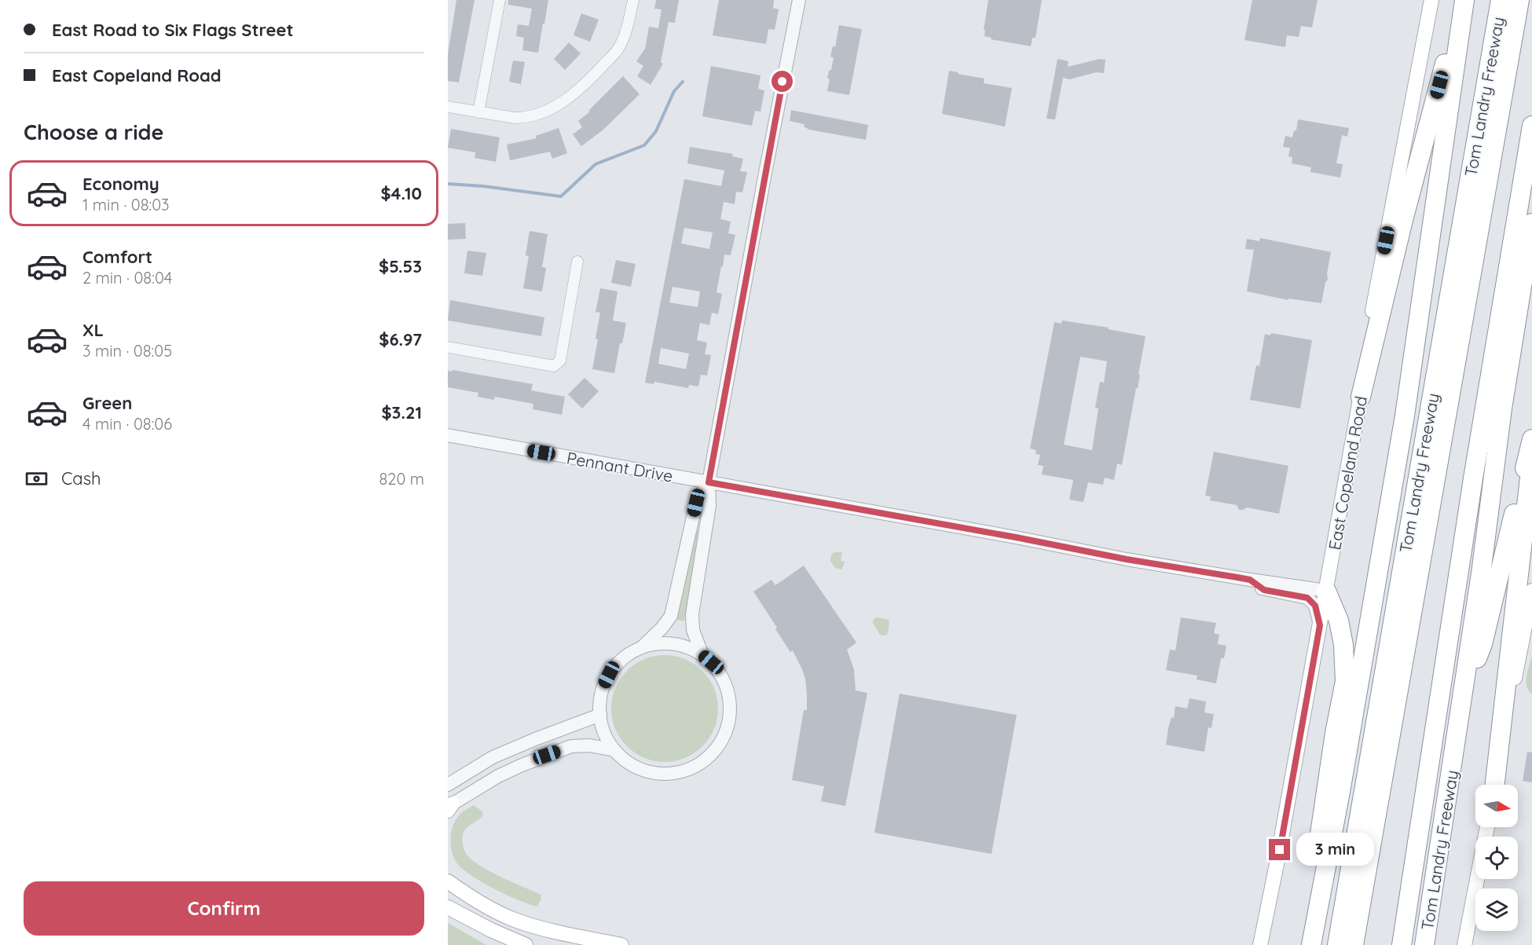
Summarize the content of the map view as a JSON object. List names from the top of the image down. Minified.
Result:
{"streets":{"highway":["Tom Landry Freeway"],"main road":["East Copeland Road"],"street":["Pennant Drive"]},"crossings":[["Pennant Drive","East Copeland Road"]],"north":"right","page":{"banner":["East Road to Six Flags Street","East Copeland Road"],"heading":"Choose a ride","list":[{"name":"Economy","note":"1 min · 08:03","value":"$4.10"},{"name":"Comfort","note":"2 min · 08:04","value":"$5.53"},{"name":"XL","note":"3 min · 08:05","value":"$6.97"},{"name":"Green","note":"4 min · 08:06","value":"$3.21"}],"pay":["Cash","820 m"],"bubble":"3 min","buttons":"Confirm"}}
